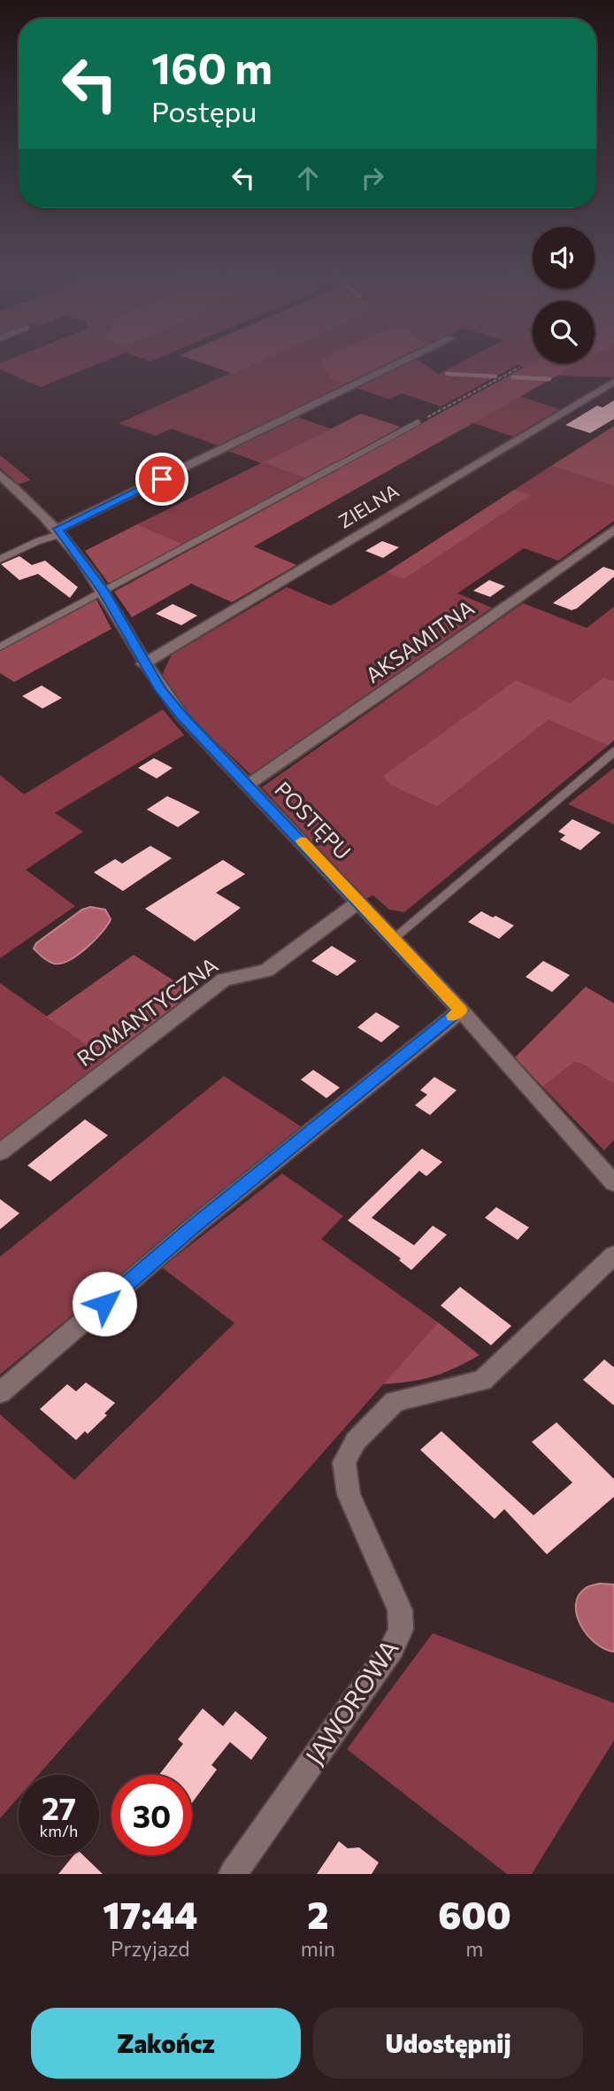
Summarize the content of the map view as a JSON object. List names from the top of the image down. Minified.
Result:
{"streets":{"street":["ZIELNA","AKSAMITNA","POSTĘPU","ROMANTYCZNA","JAWOROWA"]},"crossings":[["ZIELNA","POSTĘPU"],["AKSAMITNA","POSTĘPU"],["POSTĘPU","ROMANTYCZNA"]],"page":{"turn":["160 m","Postępu"],"speed":"27 km/h","limit":"30","eta":["17:44","Przyjazd","2","min","600","m"],"buttons":["Zakończ","Udostępnij"]}}
